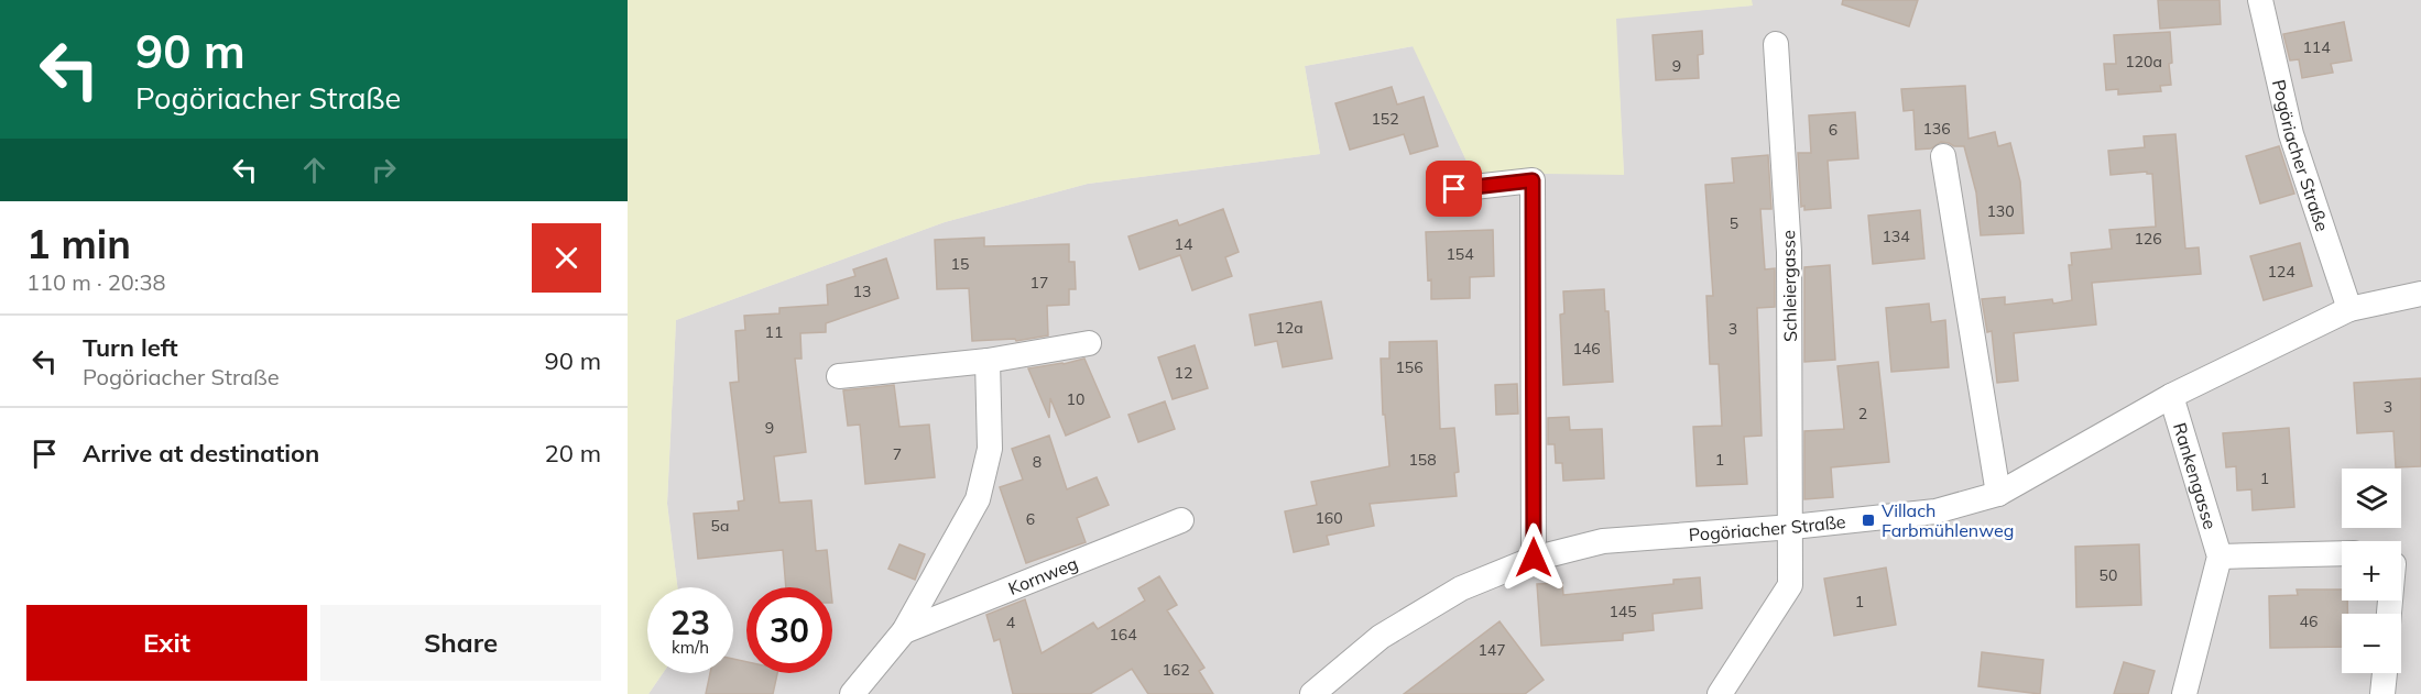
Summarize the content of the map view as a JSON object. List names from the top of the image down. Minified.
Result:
{"streets":{"street":["Pogöriacher Straße","Schleiergasse","Rankengasse","Kornweg"]},"crossings":[["Pogöriacher Straße","Schleiergasse"],["Pogöriacher Straße","Rankengasse"]],"places":{"transit":["Villach Farbmühlenweg"]},"house_numbers":["114","120a","9","152","136","6","130","5","134","126","14","154","15","124","17","13","12a","3","11","146","156","12","10","3","2","9","7","158","1","8","1","160","6","5a","50","1","145","46","4","164","147","162"],"page":{"turn":["90 m","Pogöriacher Straße"],"heading":["1 min","110 m · 20:38"],"list":[{"name":"Turn left","note":"Pogöriacher Straße","value":"90 m"},{"name":"Arrive at destination","value":"20 m"}],"map_buttons":["+","−"],"speed":"23 km/h","limit":"30","buttons":["Exit","Share"]}}
